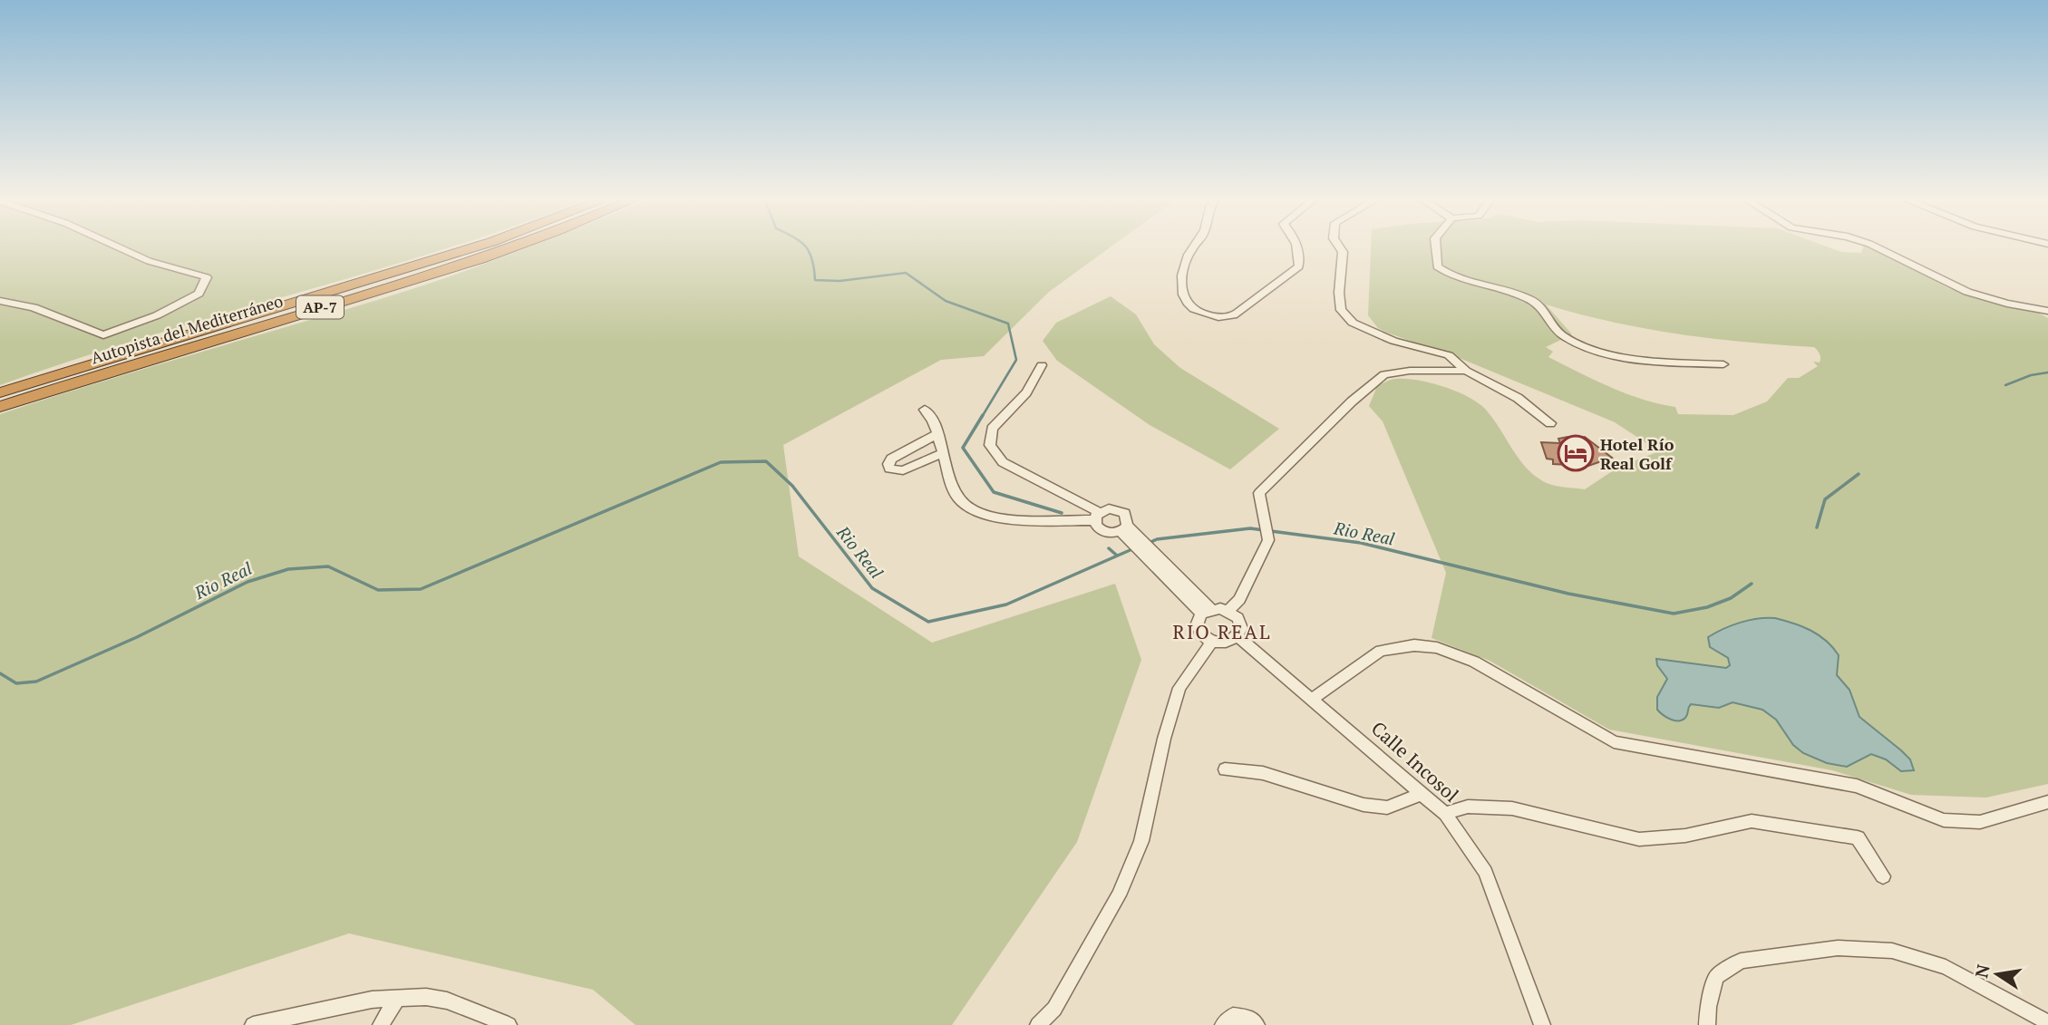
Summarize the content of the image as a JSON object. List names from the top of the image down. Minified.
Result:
{"streets":{"highway":["AP-7","Autopista del Mediterráneo"],"street":["Calle Incosol"]},"districts":["RIO REAL"],"water":["Rio Real"],"places":{"hotel":["Hotel Río Real Golf"]},"north":"left"}
